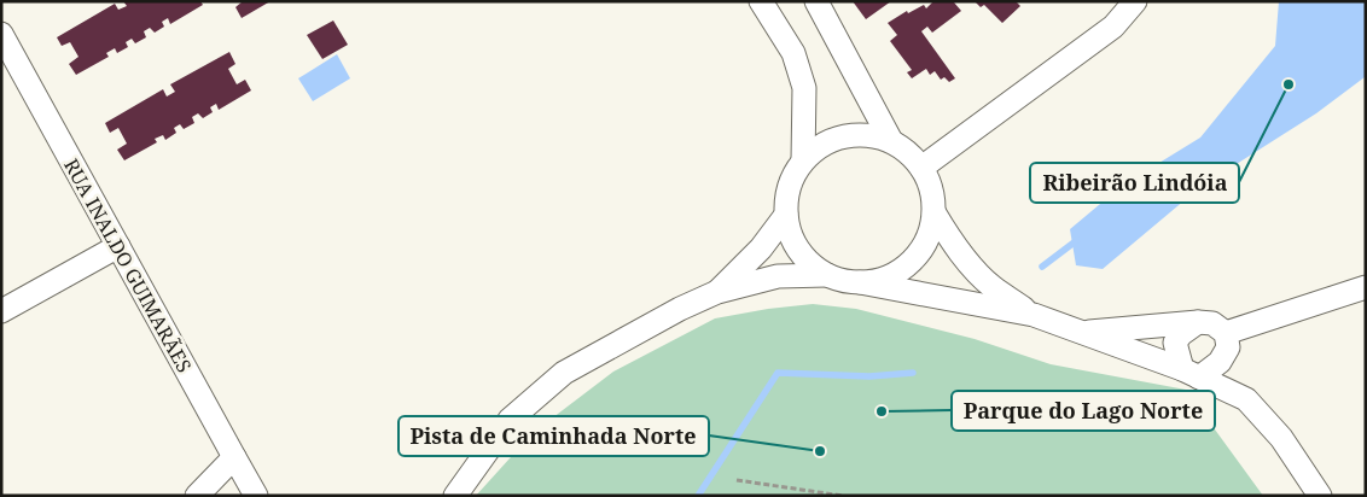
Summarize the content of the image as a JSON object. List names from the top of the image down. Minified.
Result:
{"streets":{"street":["RUA INALDO GUIMARÃES"]},"places":["Ribeirão Lindóia","Parque do Lago Norte","Pista de Caminhada Norte"]}
